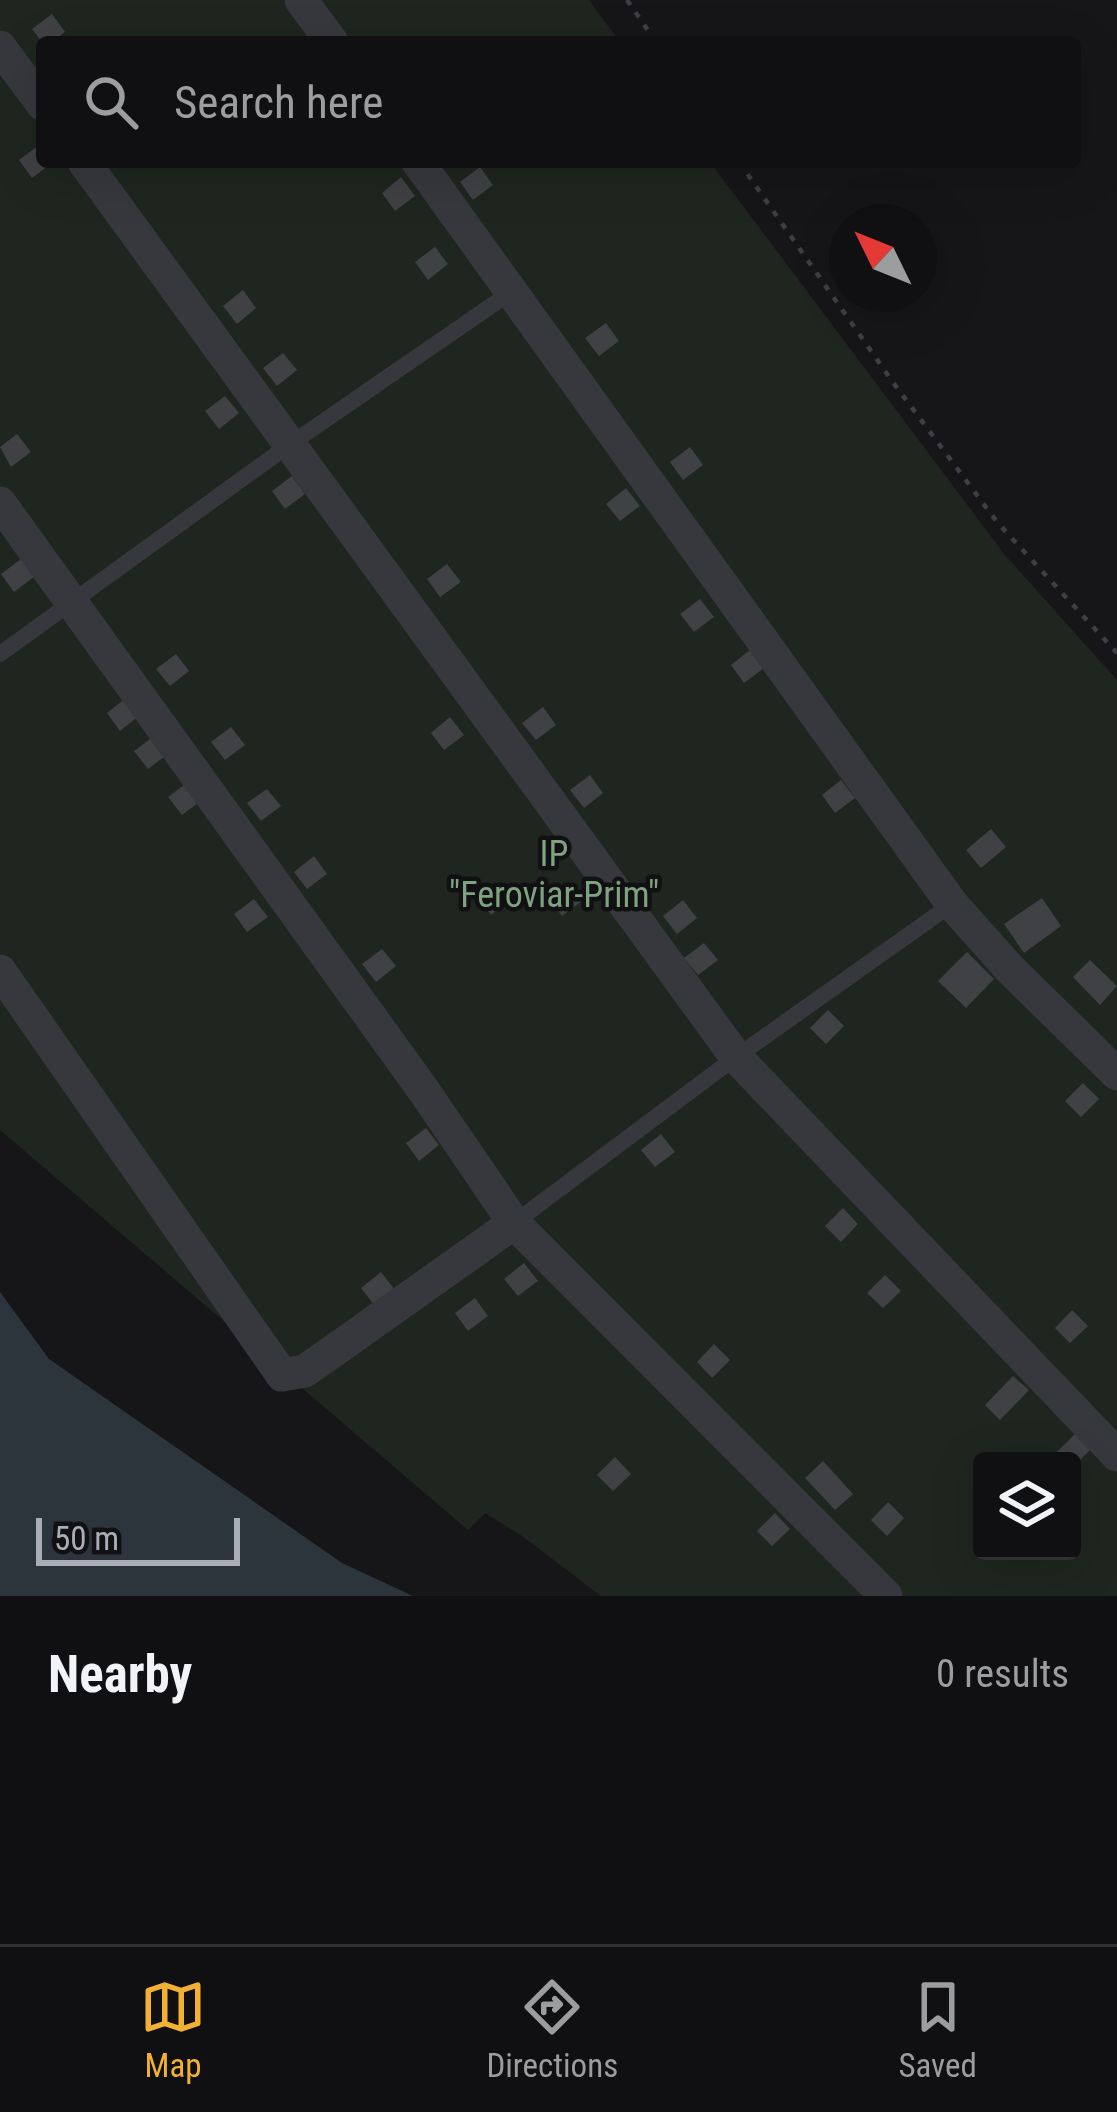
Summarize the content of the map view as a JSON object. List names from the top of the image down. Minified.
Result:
{"parks":["IP \"Feroviar-Prim\""],"scale_bar":"50 m","north":"top left","page":{"search":"Search here","scale":"50 m","heading":["Nearby","0 results"],"nav":["Map","Directions","Saved"]}}
